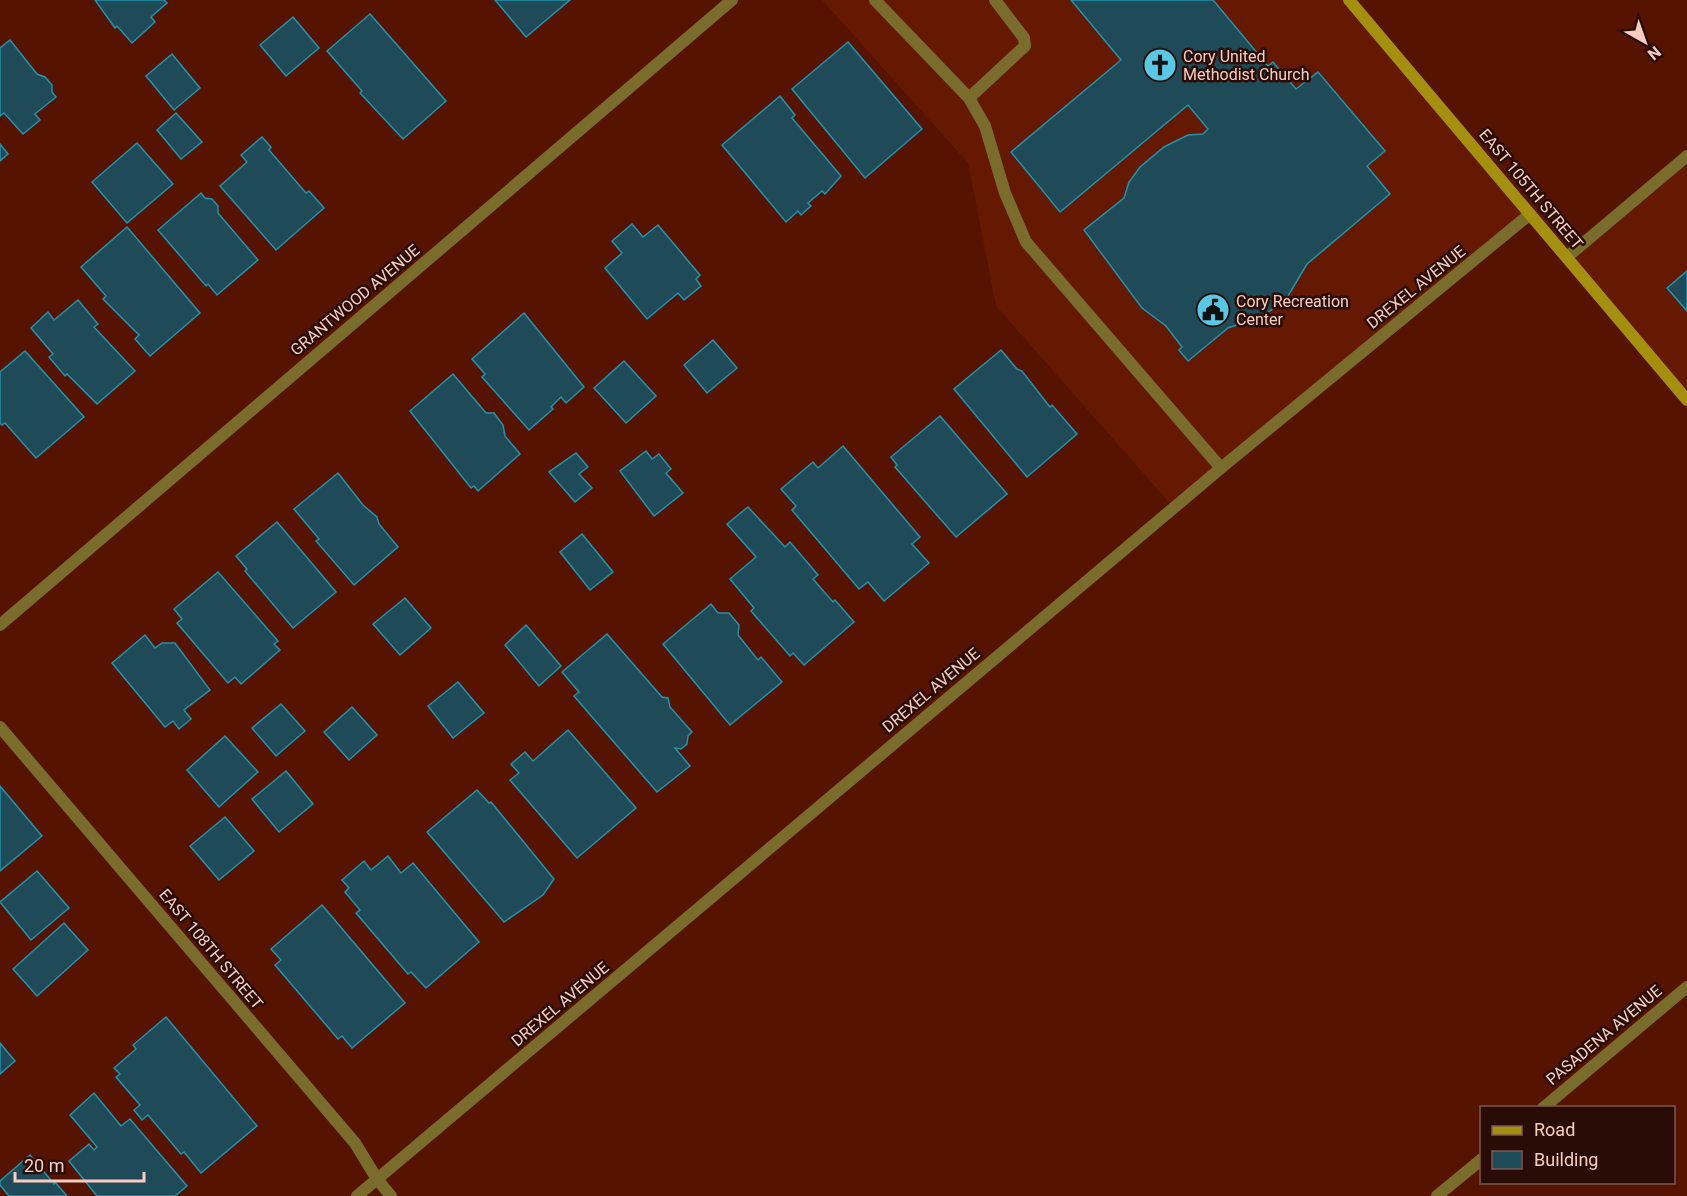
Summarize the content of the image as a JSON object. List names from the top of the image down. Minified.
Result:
{"streets":{"main road":["EAST 105TH STREET"],"street":["DREXEL AVENUE","GRANTWOOD AVENUE","EAST 108TH STREET","PASADENA AVENUE"]},"crossings":[["EAST 105TH STREET","DREXEL AVENUE"],["DREXEL AVENUE","EAST 108TH STREET"]],"places":{"church":["Cory United Methodist Church"],"public building":["Cory Recreation Center"]},"legend":["Road","Building"],"scale_bar":"20 m","north":"bottom right"}
